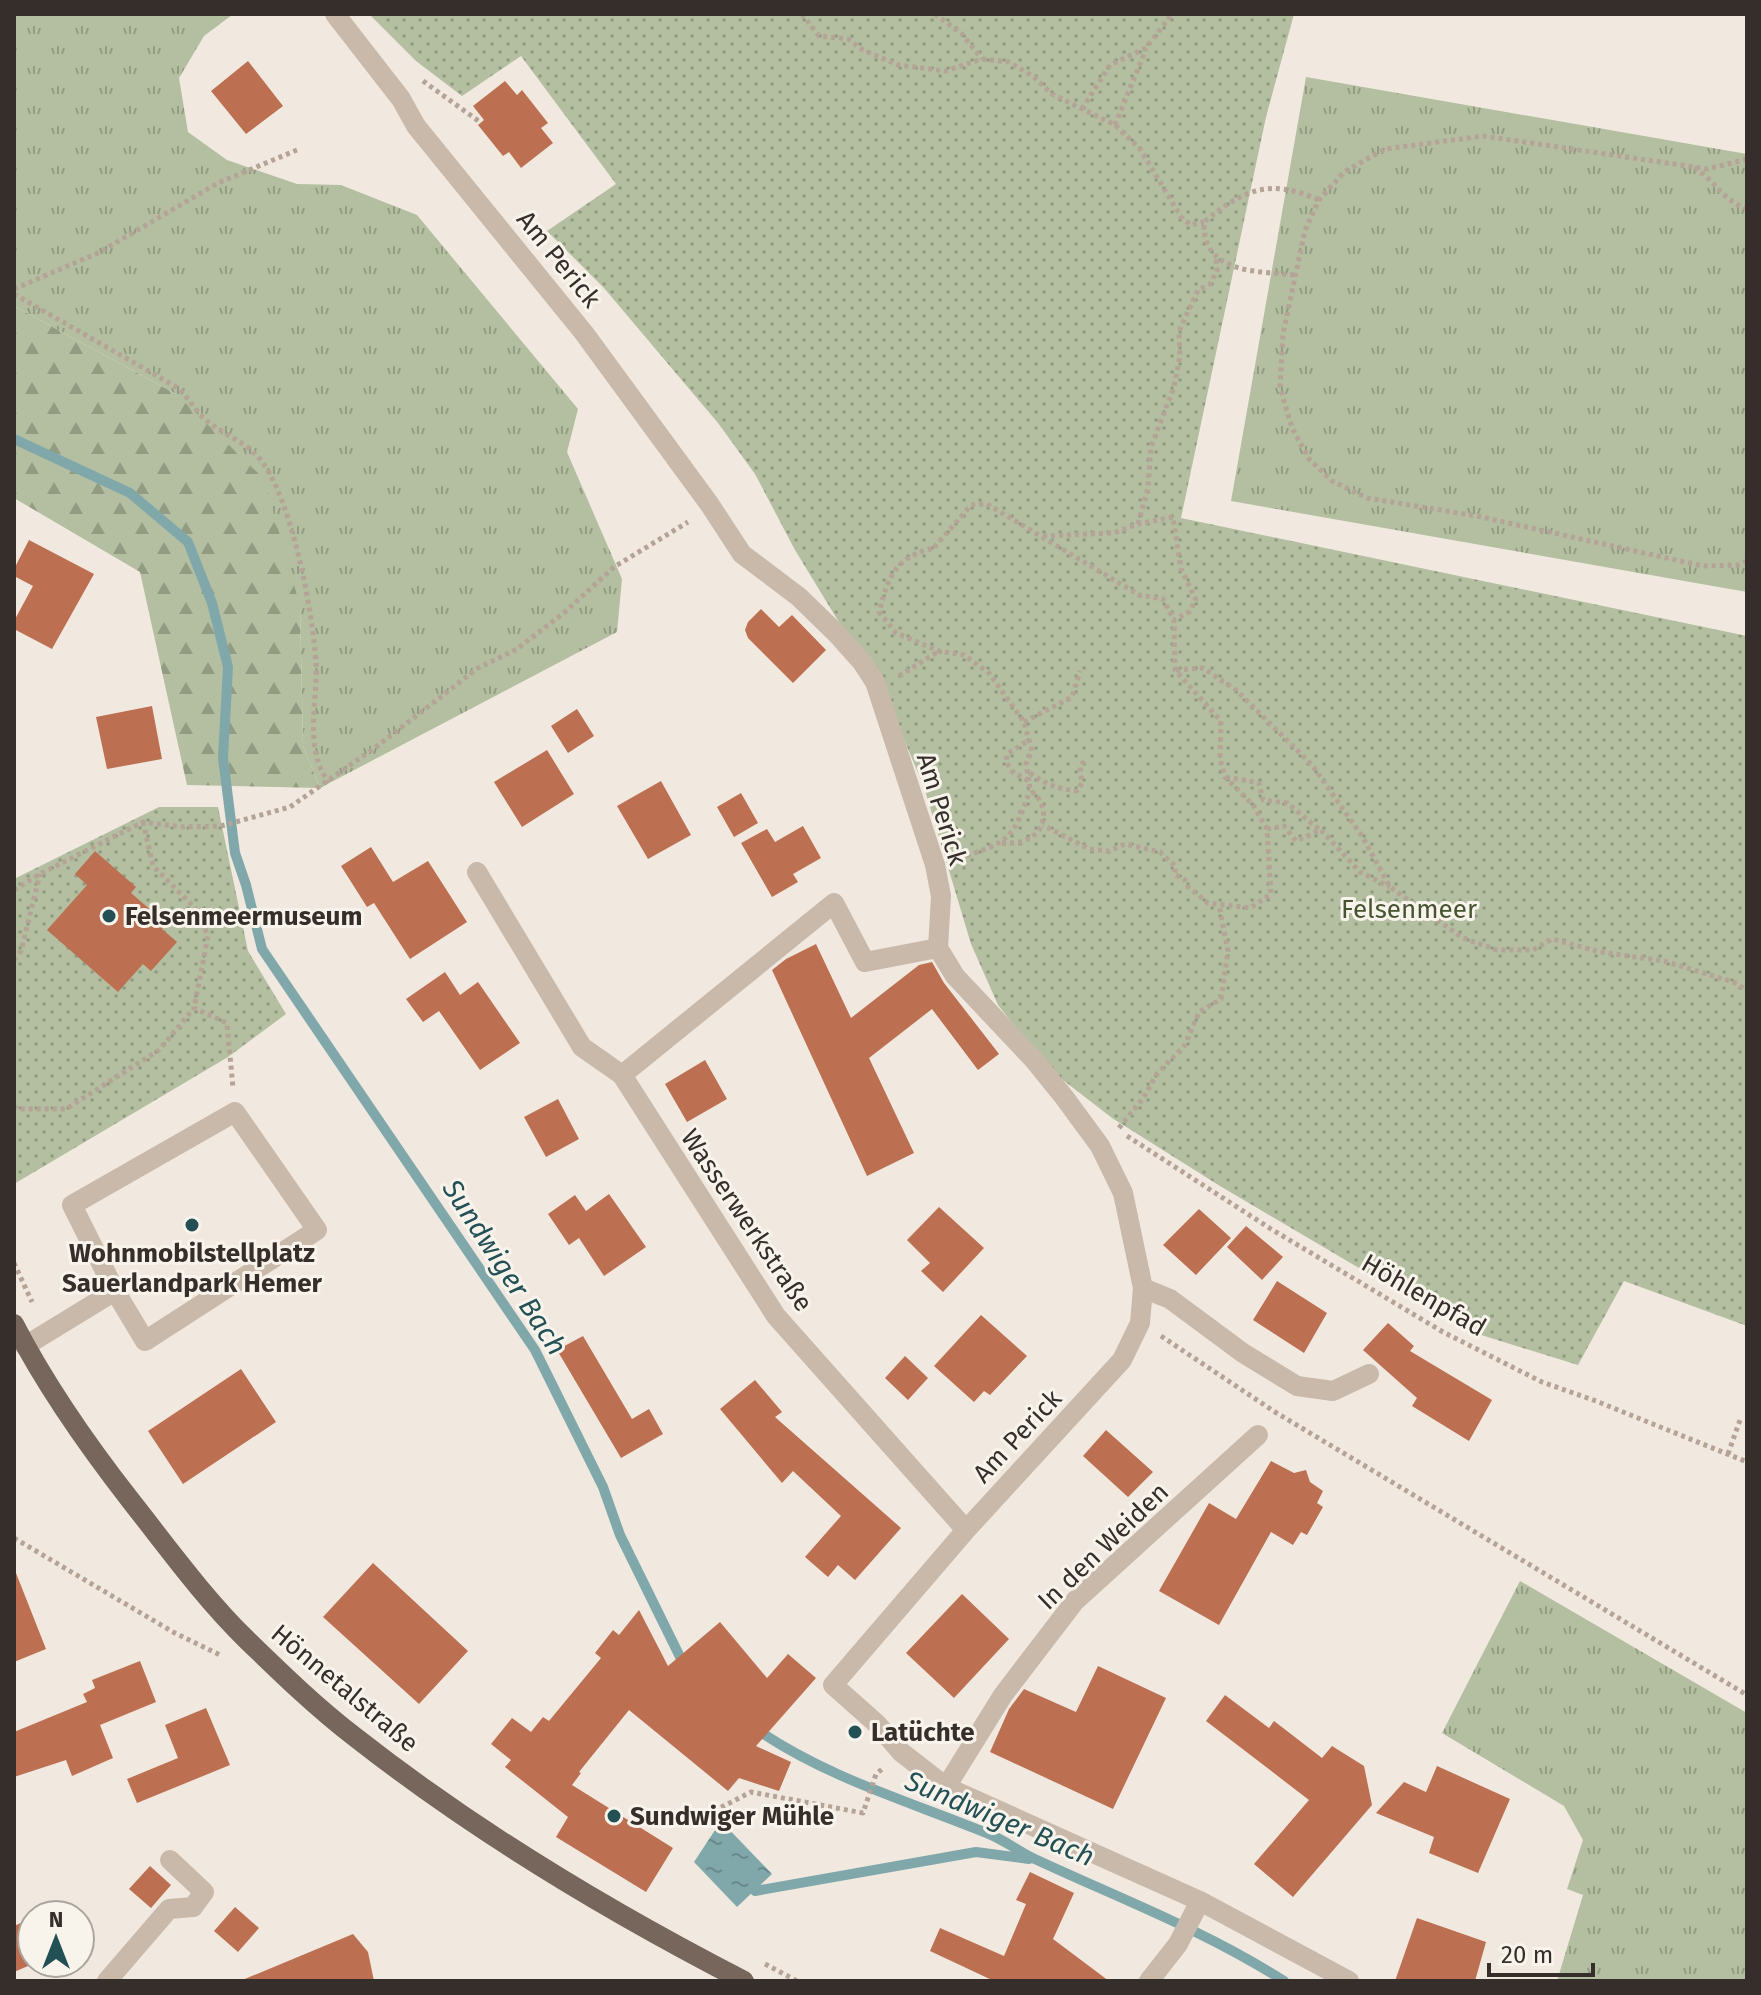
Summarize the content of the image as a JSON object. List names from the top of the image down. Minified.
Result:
{"streets":{"main road":["Hönnetalstraße"],"street":["Am Perick","Wasserwerkstraße","In den Weiden"],"path":["Höhlenpfad"]},"crossings":[["Am Perick","Wasserwerkstraße"],["Am Perick","In den Weiden"]],"water":["Sundwiger Bach"],"parks":["Felsenmeer"],"places":["Felsenmeermuseum","Wohnmobilstellplatz Sauerlandpark Hemer","Latüchte","Sundwiger Mühle"],"scale_bar":"20 m","north":"top"}
